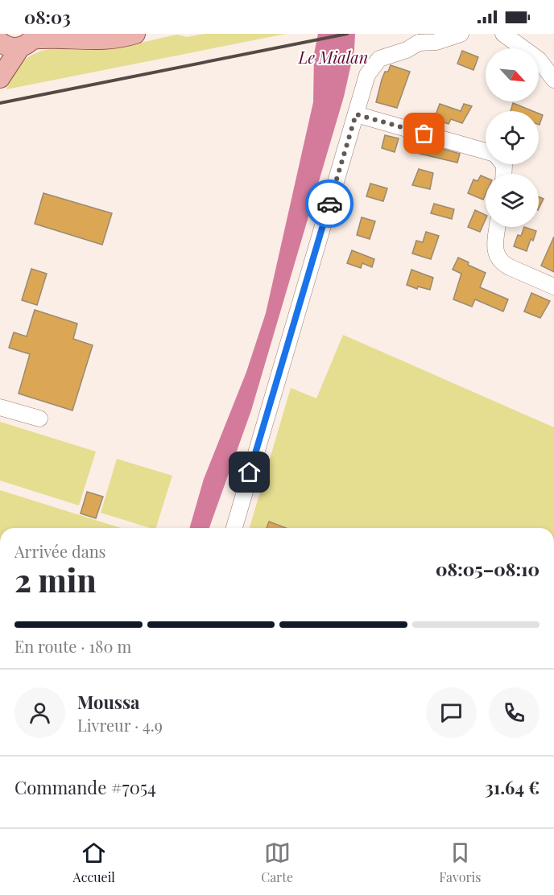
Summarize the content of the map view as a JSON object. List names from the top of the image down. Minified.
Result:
{"water":["Le Mialan"],"north":"bottom right","page":{"status":"08:03","heading":["2 min","Arrivée dans","08:05–08:10"],"panel":["Moussa","Livreur · 4.9","Commande #7054","31.64 €"],"bar":"En route · 180 m","tabs":["Accueil","Carte","Favoris"]}}
